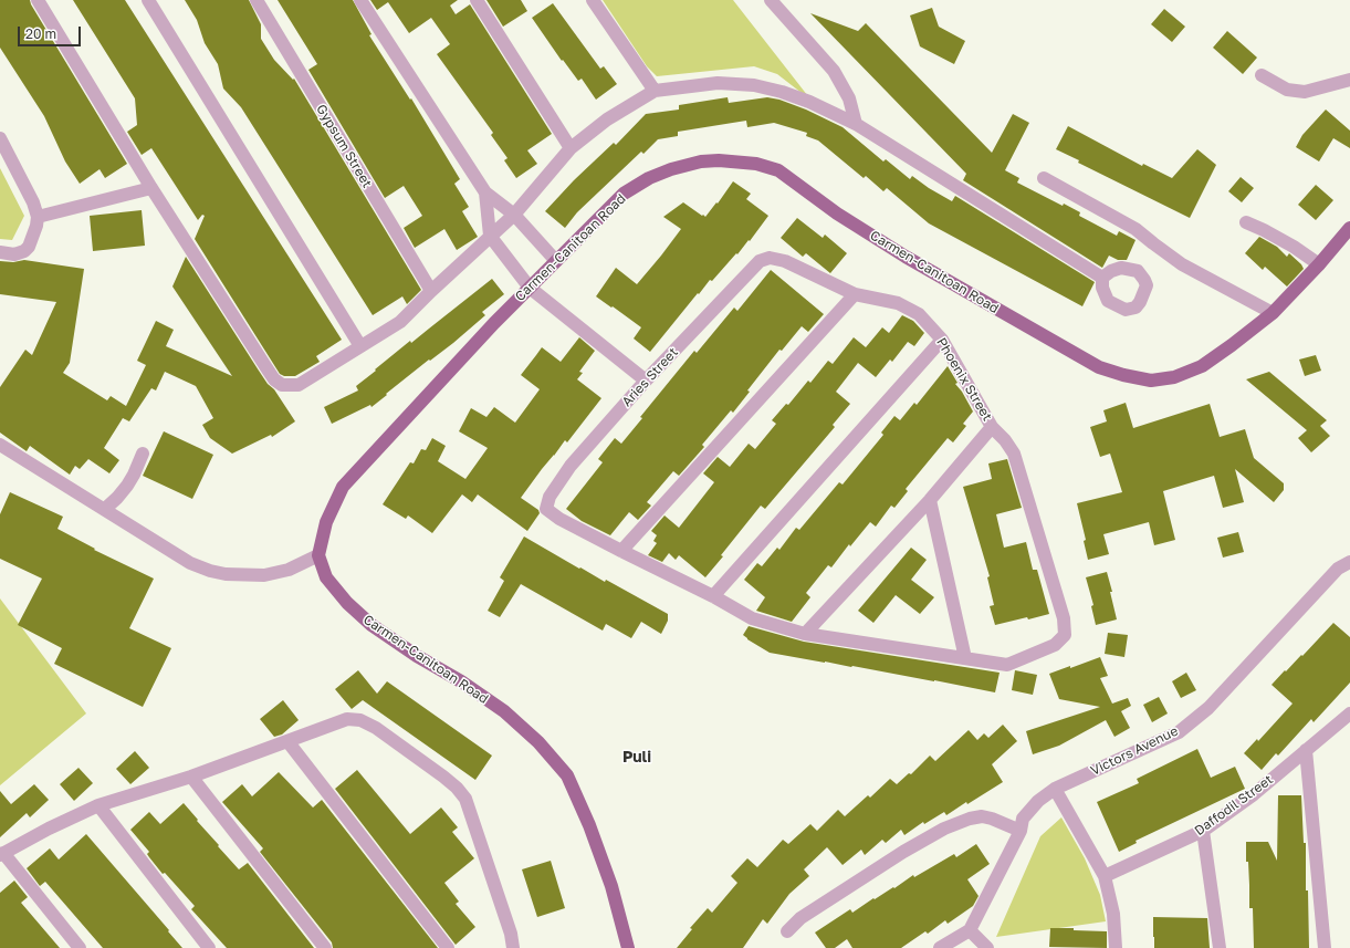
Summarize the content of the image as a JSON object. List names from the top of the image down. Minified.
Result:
{"streets":{"main road":["Carmen-Canitoan Road"],"street":["Gypsum Street","Aries Street","Phoenix Street","Victors Avenue","Daffodil Street"]},"crossings":[["Aries Street","Phoenix Street"]],"districts":["Puli"],"scale_bar":"20 m"}
